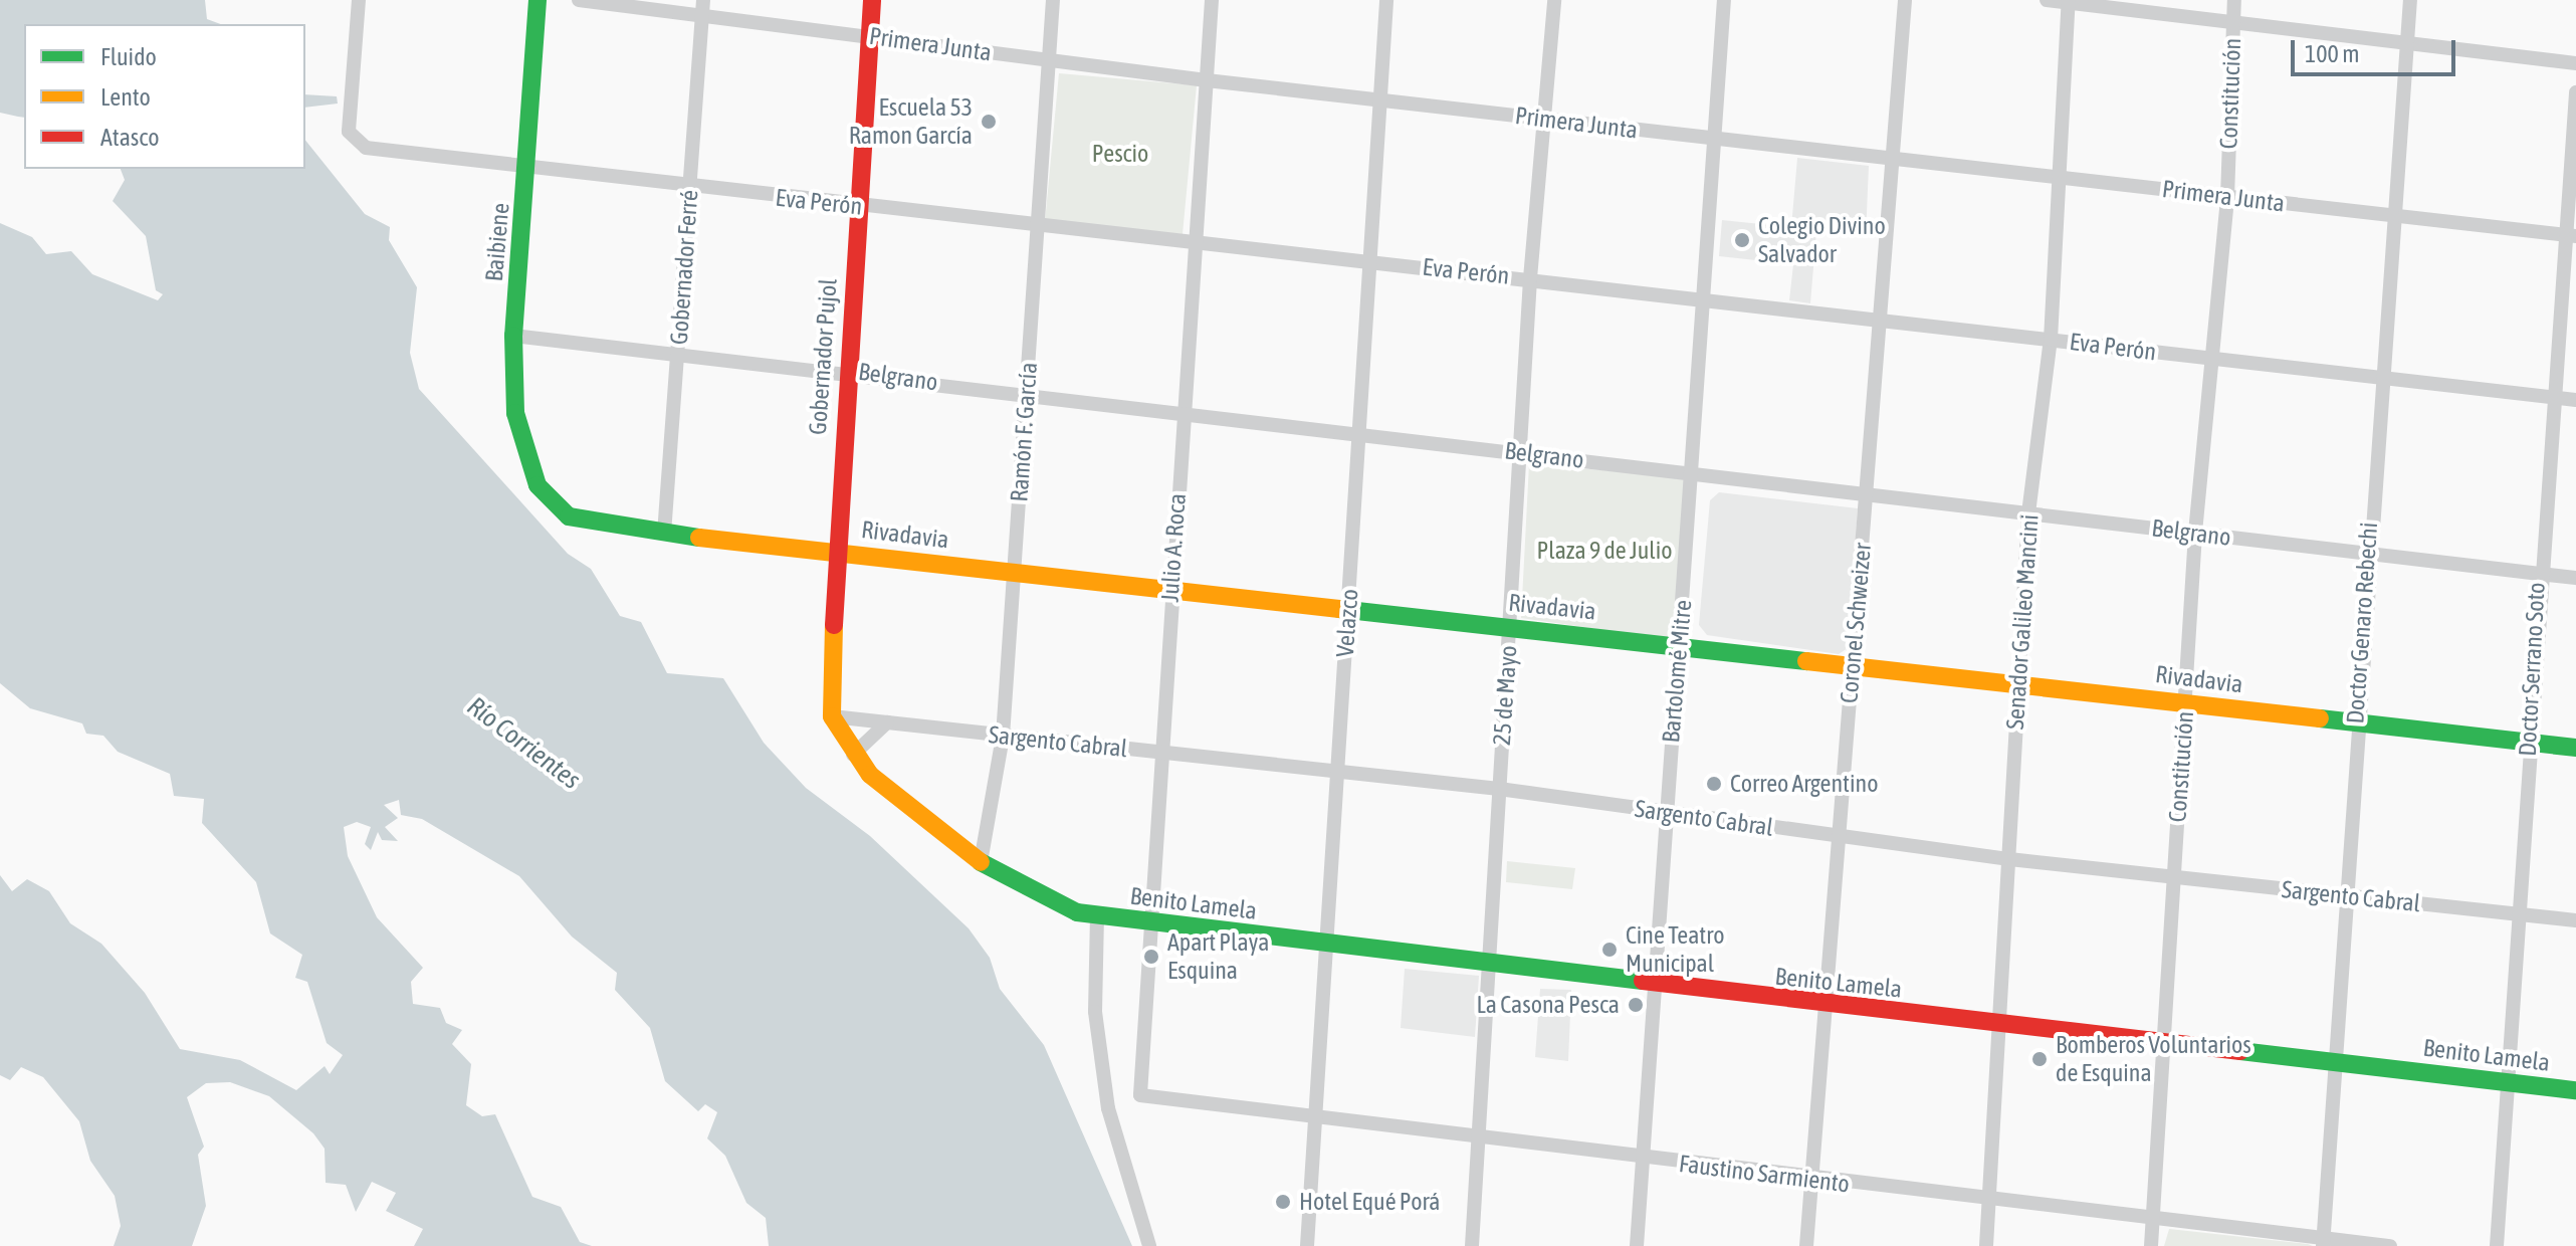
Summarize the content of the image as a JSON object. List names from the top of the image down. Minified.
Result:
{"streets":{"street":["Primera Junta","Constitución","Eva Perón","Baibiene","Gobernador Ferré","Gobernador Pujol","Belgrano","Ramón F. García","Rivadavia","Julio A. Roca","Senador Galileo Mancini","Velazco","Coronel Schweizer","Doctor Genaro Rebechi","Doctor Serrano Soto","Bartolomé Mitre","25 de Mayo","Sargento Cabral","Benito Lamela","Faustino Sarmiento"]},"crossings":[["Primera Junta","Constitución"],["Primera Junta","Gobernador Ferré"],["Primera Junta","Gobernador Pujol"],["Primera Junta","Ramón F. García"],["Primera Junta","Julio A. Roca"],["Primera Junta","Senador Galileo Mancini"],["Primera Junta","Velazco"],["Primera Junta","Coronel Schweizer"],["Primera Junta","Doctor Genaro Rebechi"],["Primera Junta","Doctor Serrano Soto"],["Primera Junta","Bartolomé Mitre"],["Primera Junta","25 de Mayo"],["Constitución","Eva Perón"],["Constitución","Belgrano"],["Constitución","Rivadavia"],["Constitución","Sargento Cabral"],["Constitución","Benito Lamela"],["Constitución","Faustino Sarmiento"],["Eva Perón","Baibiene"],["Eva Perón","Gobernador Ferré"],["Eva Perón","Gobernador Pujol"],["Eva Perón","Ramón F. García"],["Eva Perón","Julio A. Roca"],["Eva Perón","Senador Galileo Mancini"],["Eva Perón","Velazco"],["Eva Perón","Coronel Schweizer"],["Eva Perón","Doctor Genaro Rebechi"],["Eva Perón","Doctor Serrano Soto"],["Eva Perón","Bartolomé Mitre"],["Eva Perón","25 de Mayo"],["Baibiene","Belgrano"],["Baibiene","Rivadavia"],["Gobernador Ferré","Belgrano"],["Gobernador Ferré","Rivadavia"],["Gobernador Pujol","Belgrano"],["Gobernador Pujol","Rivadavia"],["Gobernador Pujol","Sargento Cabral"],["Belgrano","Ramón F. García"],["Belgrano","Julio A. Roca"],["Belgrano","Senador Galileo Mancini"],["Belgrano","Velazco"],["Belgrano","Coronel Schweizer"],["Belgrano","Doctor Genaro Rebechi"],["Belgrano","Doctor Serrano Soto"],["Belgrano","Bartolomé Mitre"],["Belgrano","25 de Mayo"],["Ramón F. García","Rivadavia"],["Ramón F. García","Sargento Cabral"],["Ramón F. García","Benito Lamela"],["Rivadavia","Julio A. Roca"],["Rivadavia","Senador Galileo Mancini"],["Rivadavia","Velazco"],["Rivadavia","Coronel Schweizer"],["Rivadavia","Doctor Genaro Rebechi"],["Rivadavia","Doctor Serrano Soto"],["Rivadavia","Bartolomé Mitre"],["Rivadavia","25 de Mayo"],["Julio A. Roca","Sargento Cabral"],["Julio A. Roca","Benito Lamela"],["Julio A. Roca","Faustino Sarmiento"],["Senador Galileo Mancini","Sargento Cabral"],["Senador Galileo Mancini","Benito Lamela"],["Senador Galileo Mancini","Faustino Sarmiento"],["Velazco","Sargento Cabral"],["Velazco","Benito Lamela"],["Velazco","Faustino Sarmiento"],["Coronel Schweizer","Sargento Cabral"],["Coronel Schweizer","Benito Lamela"],["Coronel Schweizer","Faustino Sarmiento"],["Doctor Genaro Rebechi","Sargento Cabral"],["Doctor Genaro Rebechi","Benito Lamela"],["Doctor Genaro Rebechi","Faustino Sarmiento"],["Doctor Serrano Soto","Sargento Cabral"],["Doctor Serrano Soto","Benito Lamela"],["Bartolomé Mitre","Sargento Cabral"],["Bartolomé Mitre","Benito Lamela"],["Bartolomé Mitre","Faustino Sarmiento"],["25 de Mayo","Sargento Cabral"],["25 de Mayo","Benito Lamela"],["25 de Mayo","Faustino Sarmiento"]],"water":["Río Corrientes"],"parks":["Pescio","Plaza 9 de Julio"],"places":["Escuela 53 Ramon García","Colegio Divino Salvador","Correo Argentino","Cine Teatro Municipal","Apart Playa Esquina","La Casona Pesca","Bomberos Voluntarios de Esquina","Hotel Equé Porá"],"legend":["Fluido","Lento","Atasco"],"scale_bar":"100 m"}
